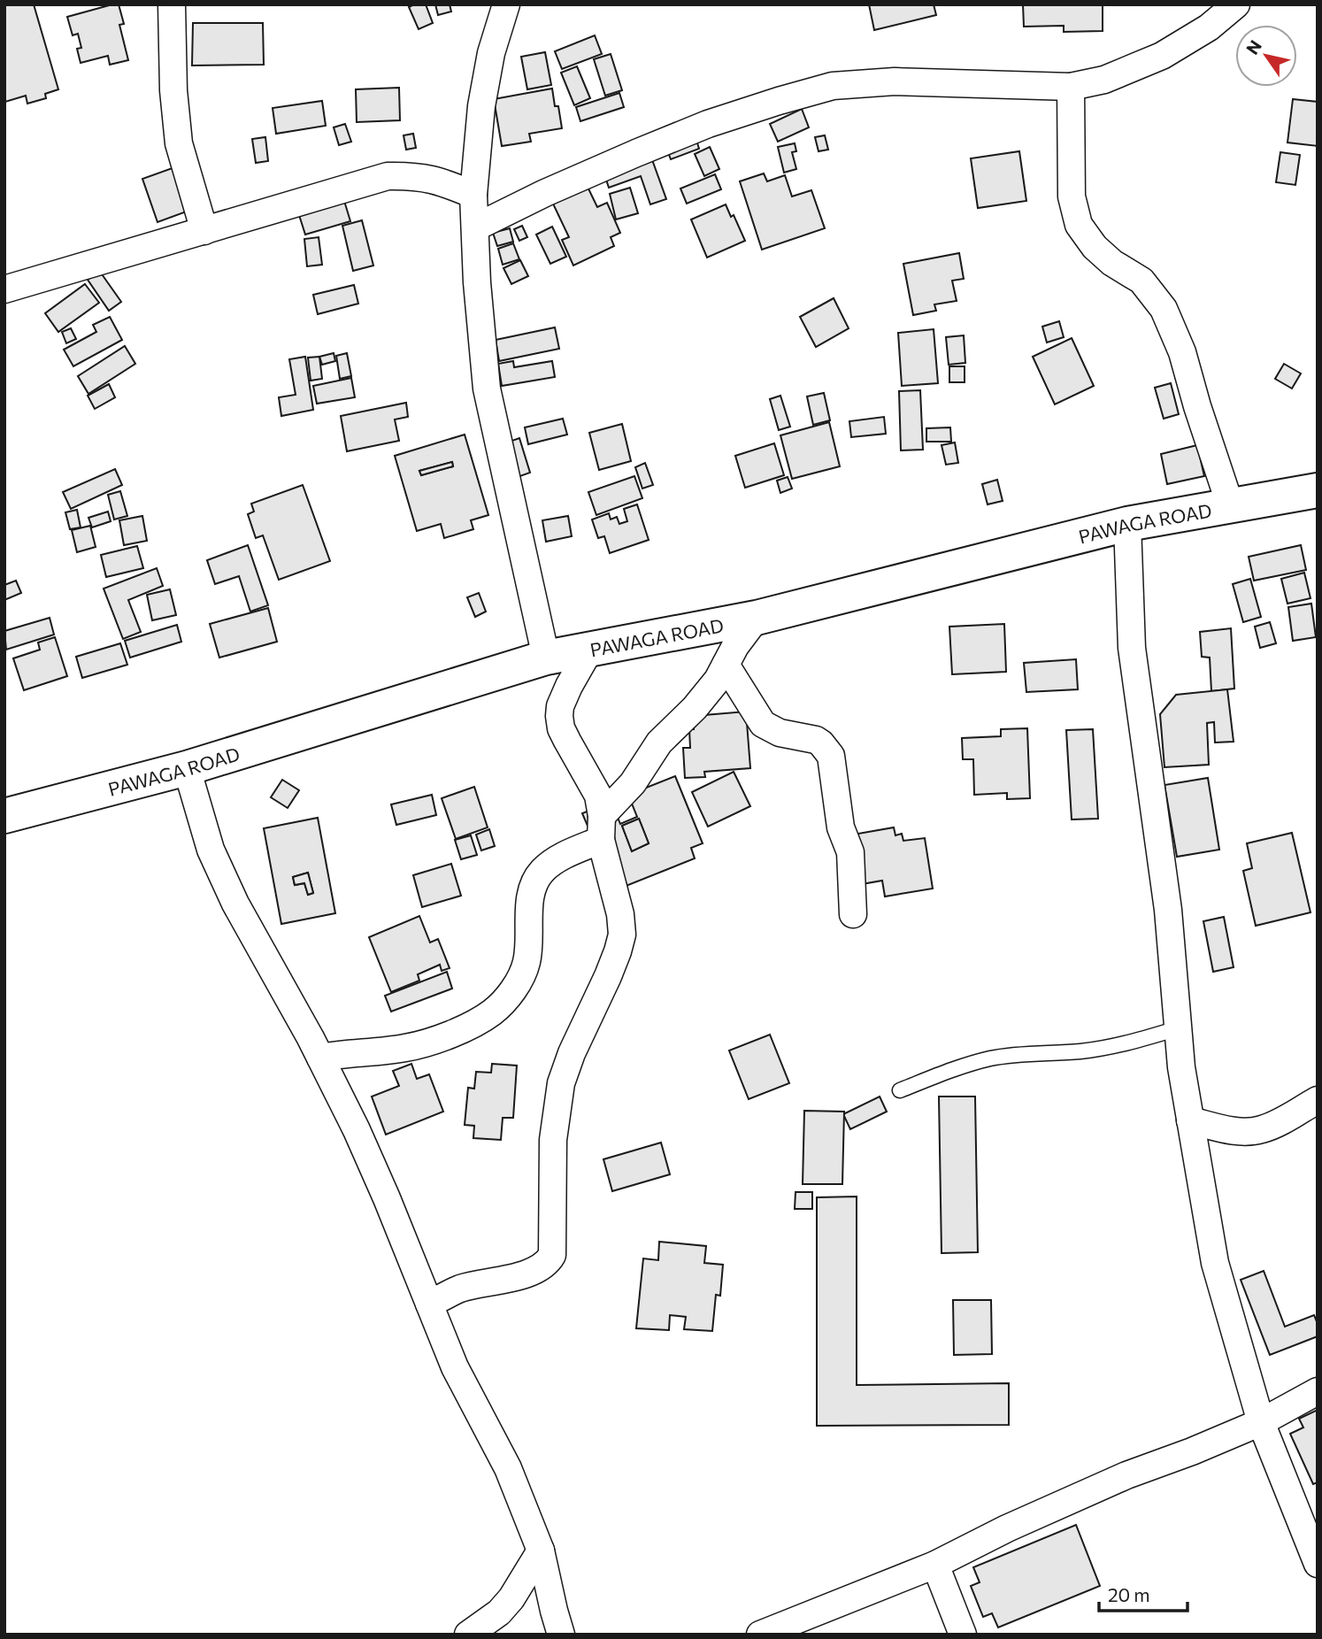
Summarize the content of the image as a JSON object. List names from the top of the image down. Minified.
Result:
{"streets":{"main road":["PAWAGA ROAD"]},"scale_bar":"20 m","north":"top left"}
